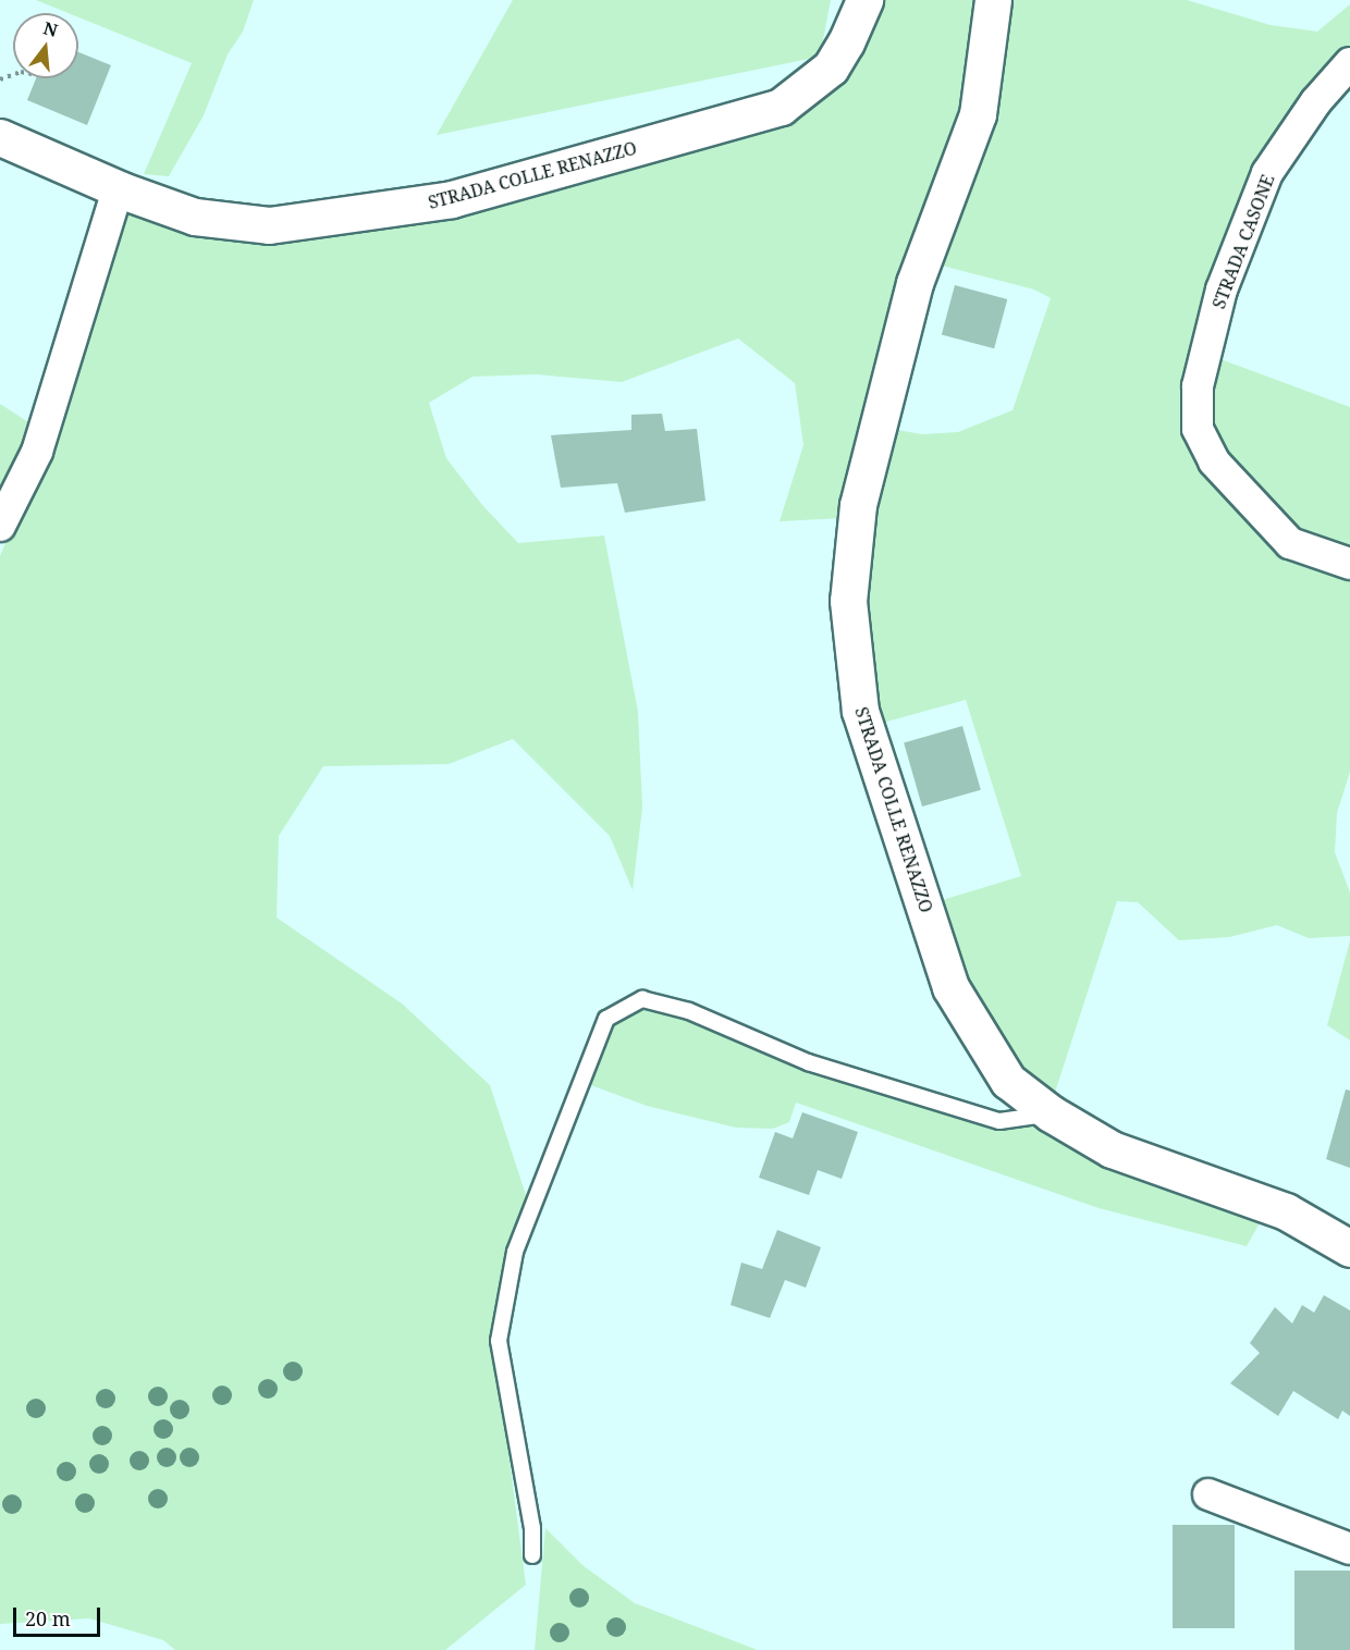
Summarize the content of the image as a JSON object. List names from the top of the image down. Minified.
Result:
{"streets":{"street":["STRADA COLLE RENAZZO","STRADA CASONE"]},"scale_bar":"20 m","north":"top"}
